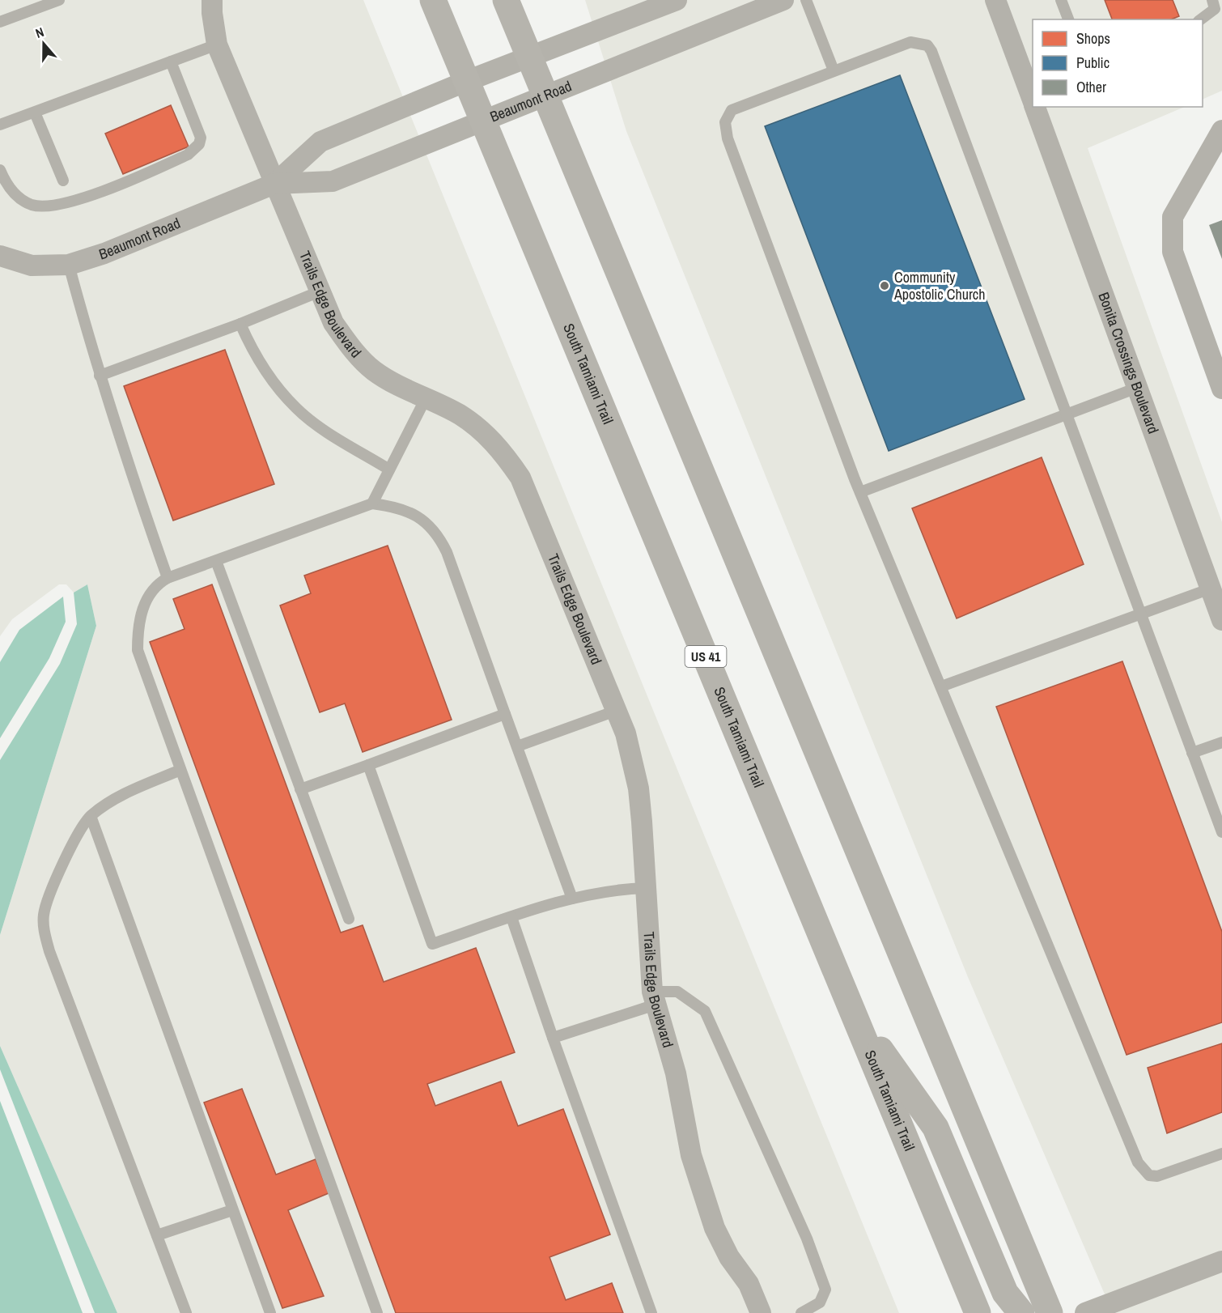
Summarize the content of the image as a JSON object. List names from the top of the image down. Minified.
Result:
{"streets":{"main road":["South Tamiami Trail","US 41"],"street":["Beaumont Road","Trails Edge Boulevard","Bonita Crossings Boulevard"]},"crossings":[["Beaumont Road","Trails Edge Boulevard"],["Beaumont Road","South Tamiami Trail"]],"places":["Community Apostolic Church"],"legend":["Shops","Public","Other"],"north":"top"}
